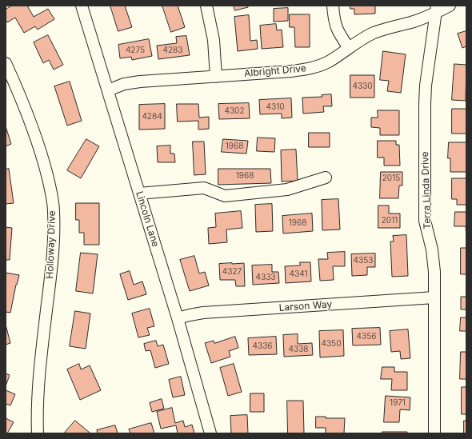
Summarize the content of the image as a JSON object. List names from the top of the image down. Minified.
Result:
{"streets":{"street":["Albright Drive","Terra Linda Drive","Lincoln Lane","Holloway Drive","Larson Way"]},"crossings":[["Albright Drive","Terra Linda Drive"],["Albright Drive","Lincoln Lane"],["Terra Linda Drive","Larson Way"],["Lincoln Lane","Larson Way"]],"house_numbers":["4275","4283","4330","4310","4302","4284","1968","1968","2015","2011","1968","4353","4327","4341","4333","4356","4350","4336","4338","1971"]}
